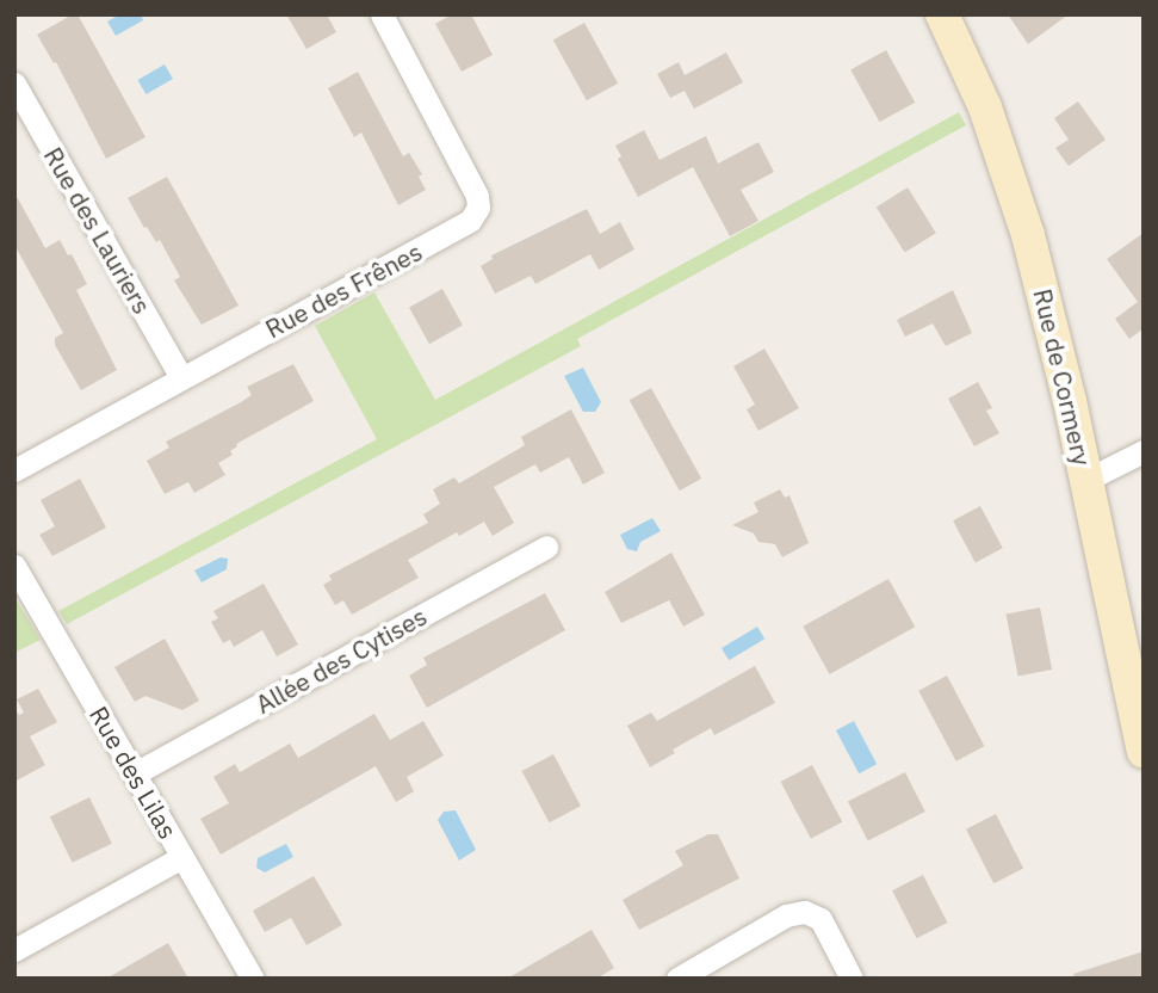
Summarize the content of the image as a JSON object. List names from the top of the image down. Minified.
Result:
{"streets":{"main road":["Rue de Cormery"],"street":["Rue des Lauriers","Rue des Frênes","Allée des Cytises","Rue des Lilas"]},"crossings":[["Rue des Lauriers","Rue des Frênes"],["Allée des Cytises","Rue des Lilas"]]}
